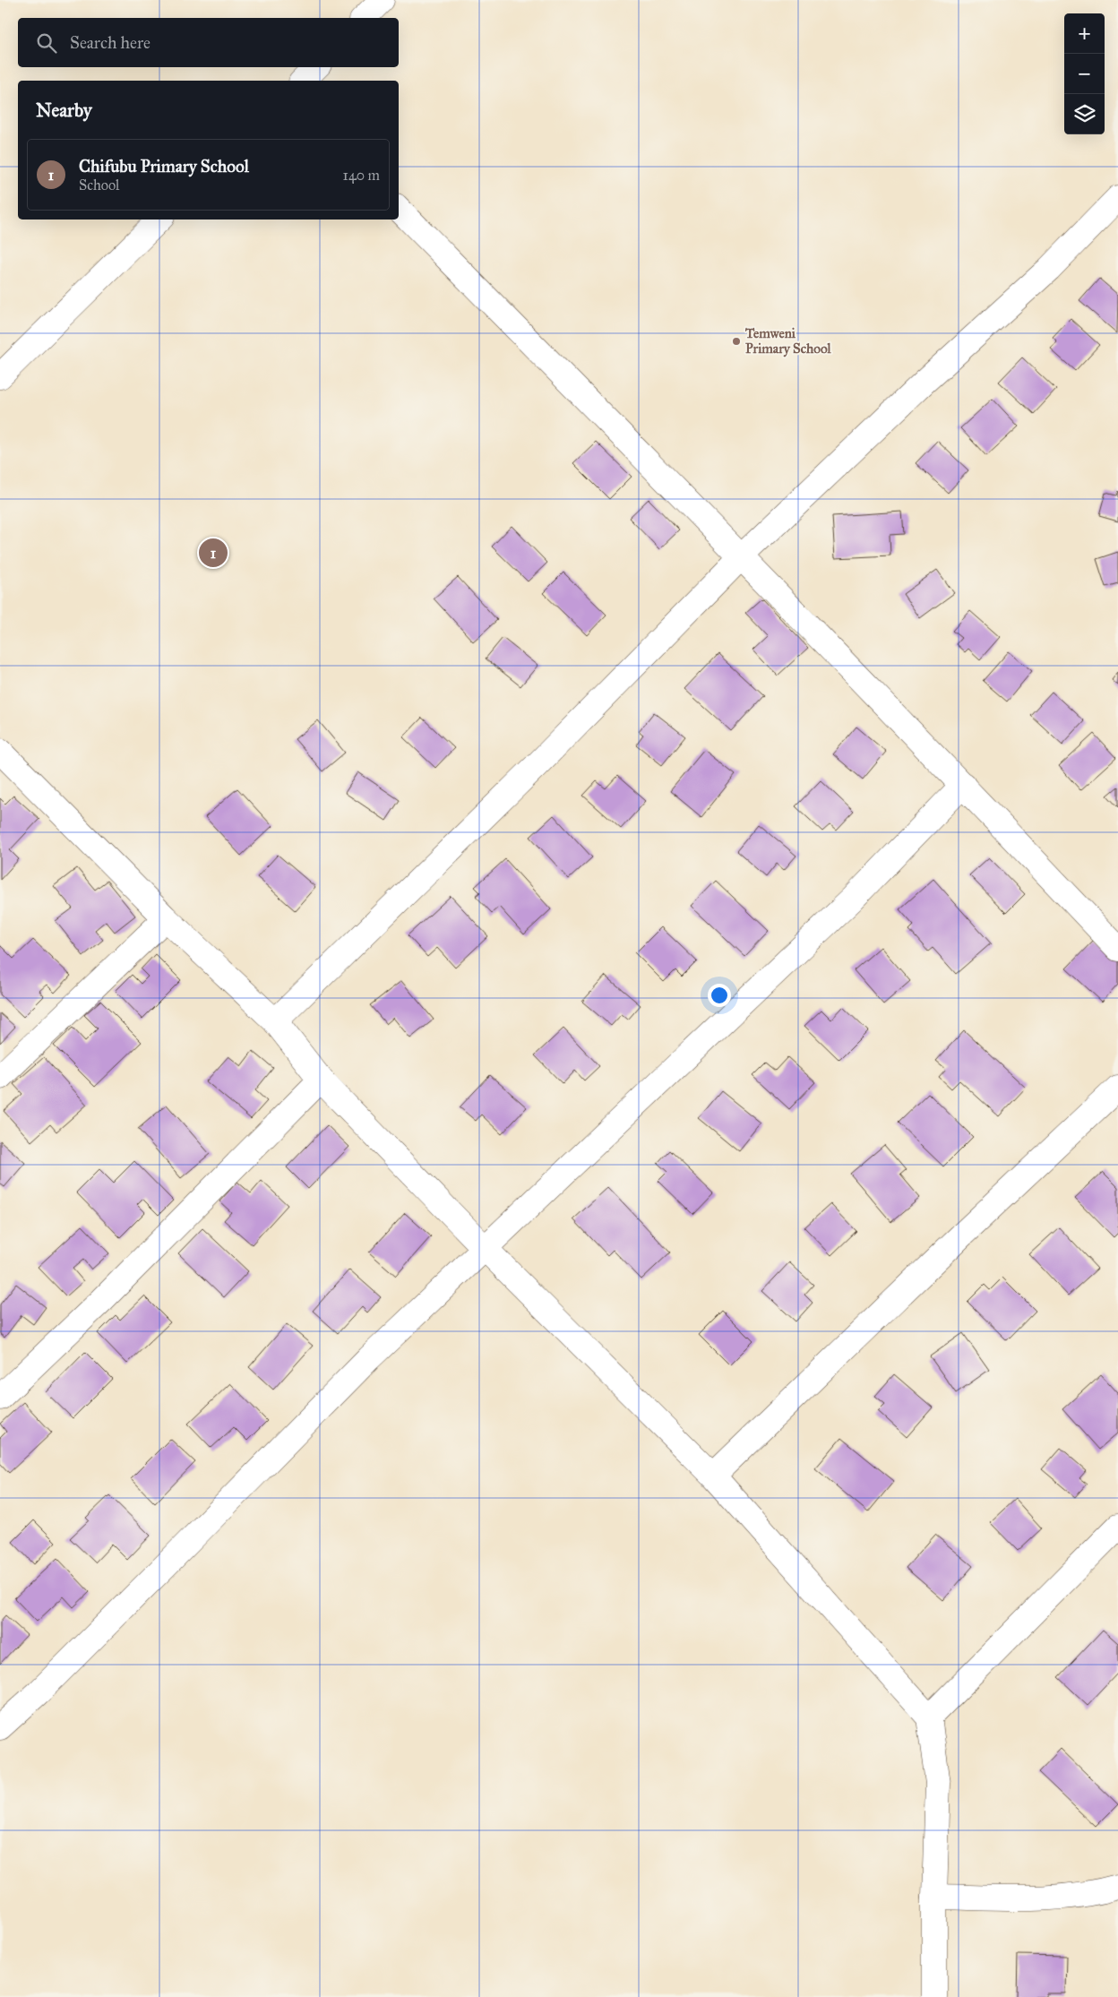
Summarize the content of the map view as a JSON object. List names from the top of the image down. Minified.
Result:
{"places":["Temweni Primary School"],"page":{"map_buttons":["+","−"],"search":"Search here","heading":"Nearby","list":[{"mark":"1","name":"Chifubu Primary School","note":"School","value":"140 m"}],"pins":"1"}}
